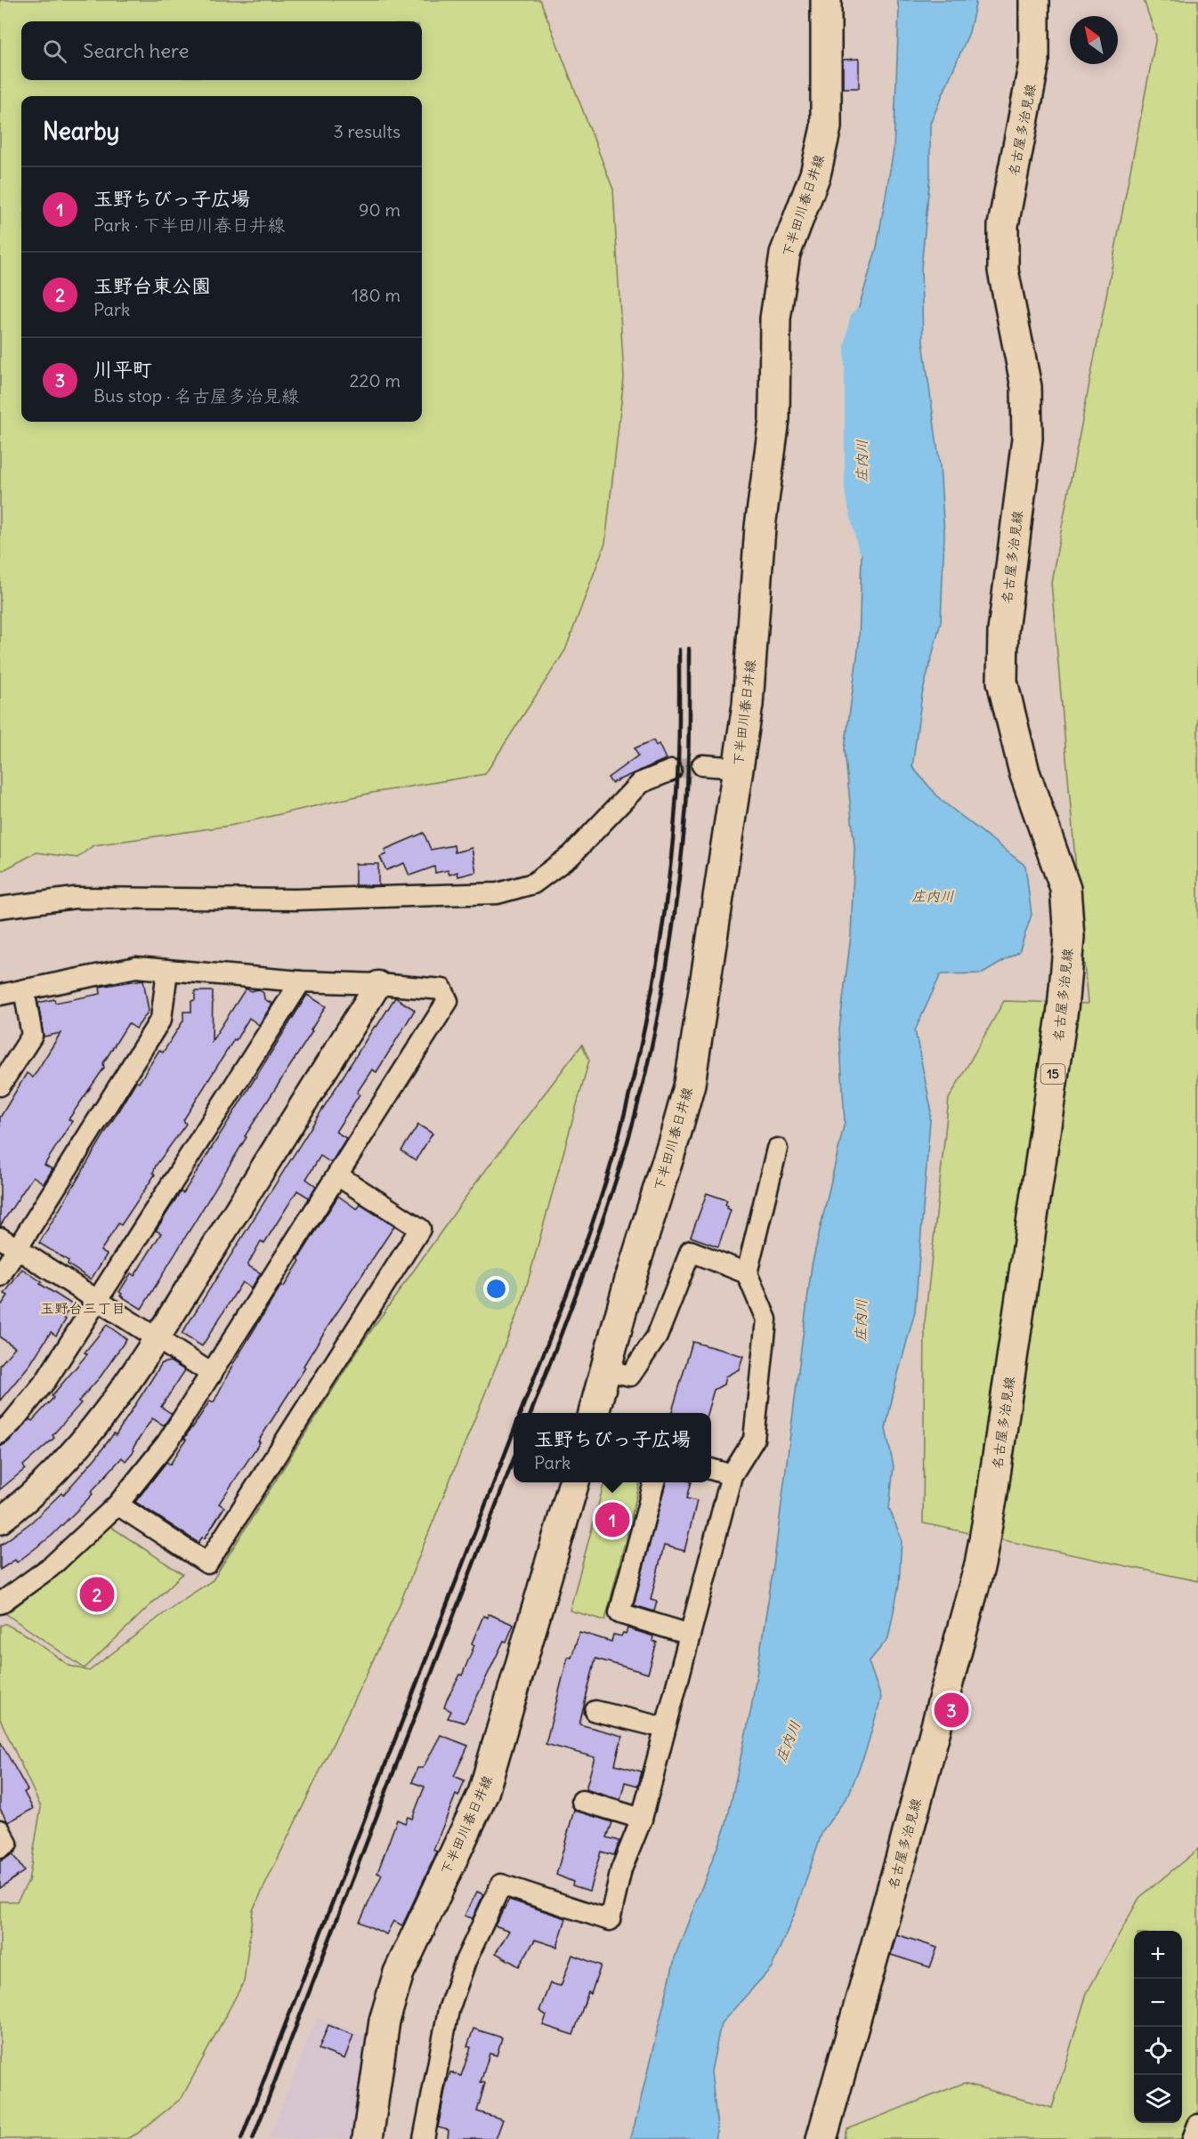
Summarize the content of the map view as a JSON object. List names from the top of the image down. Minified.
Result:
{"streets":{"main road":["名古屋多治見線","下半田川春日井線","15"]},"districts":["玉野台三丁目"],"water":["庄内川"],"north":"top left","page":{"search":"Search here","heading":["Nearby","3 results"],"list":[{"mark":"1","name":"玉野ちびっ子広場","note":"Park · 下半田川春日井線","value":"90 m"},{"mark":"2","name":"玉野台東公園","note":"Park","value":"180 m"},{"mark":"3","name":"川平町","note":"Bus stop · 名古屋多治見線","value":"220 m"}],"popup":["玉野ちびっ子広場","Park"],"pins":["1","2","3"],"map_buttons":["+","−"]}}
